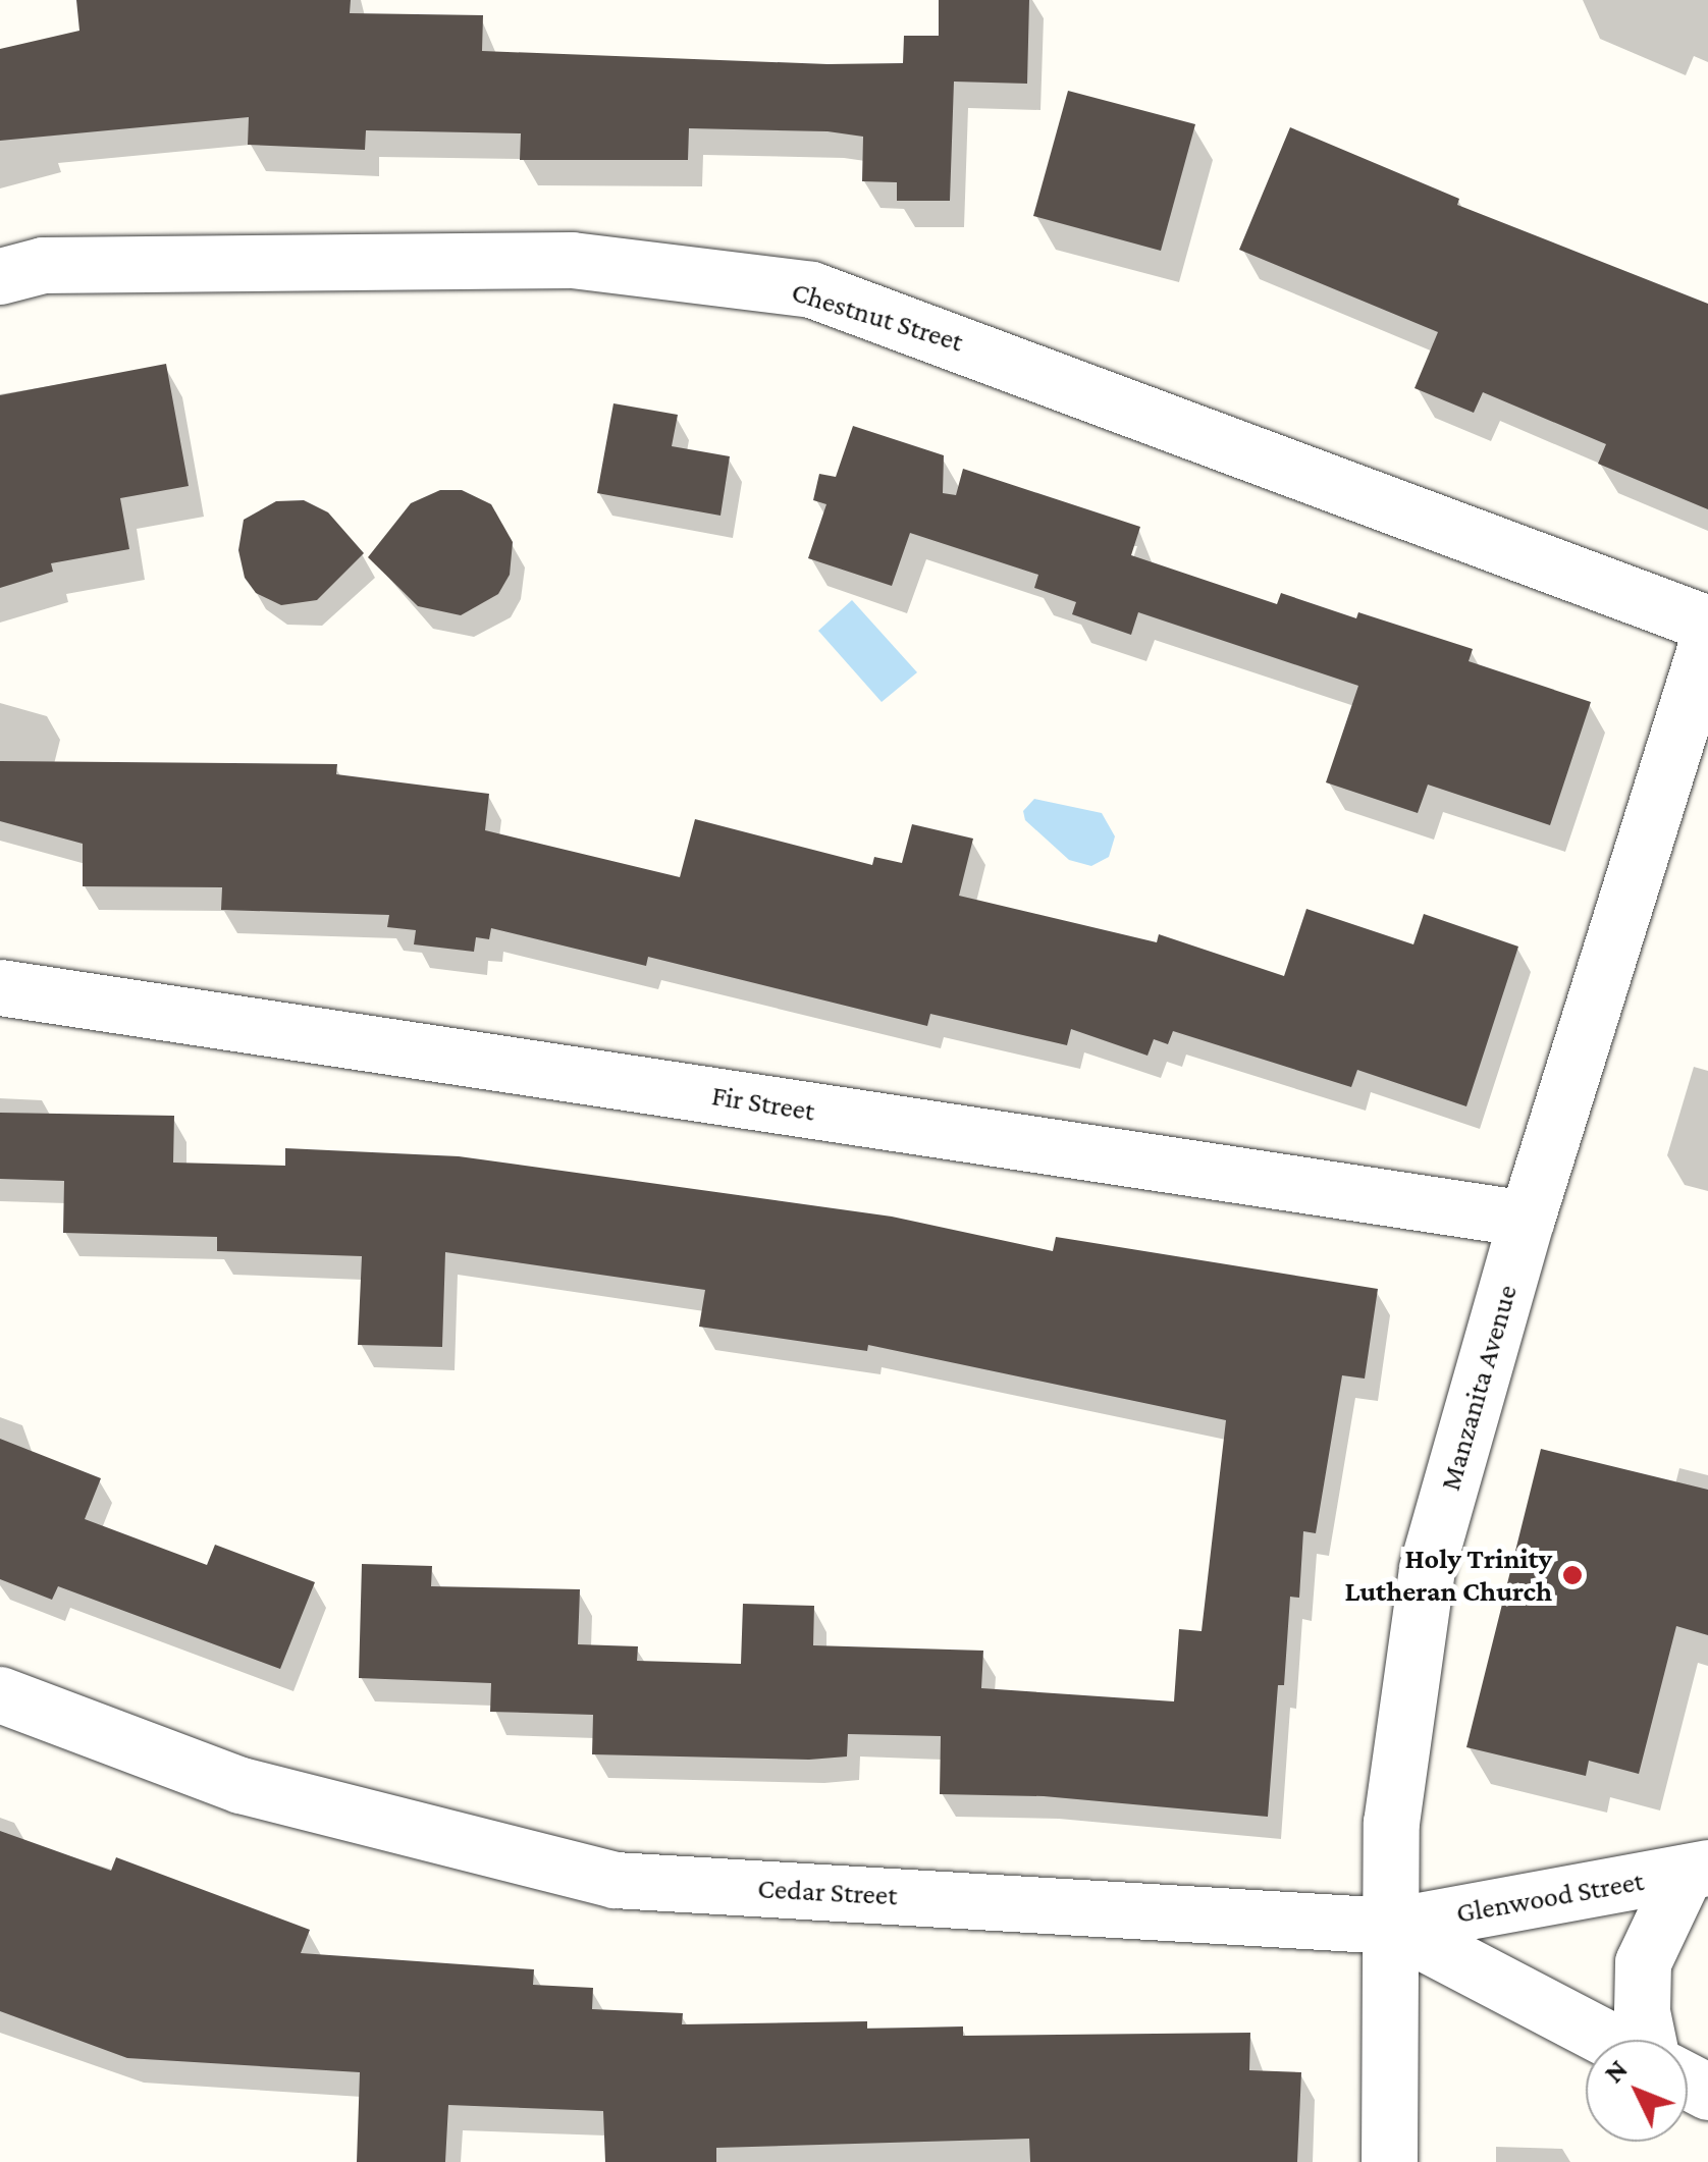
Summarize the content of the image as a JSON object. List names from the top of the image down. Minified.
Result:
{"streets":{"street":["Chestnut Street","Fir Street","Manzanita Avenue","Cedar Street","Glenwood Street"]},"crossings":[["Fir Street","Manzanita Avenue"],["Manzanita Avenue","Cedar Street"],["Manzanita Avenue","Glenwood Street"],["Cedar Street","Glenwood Street"]],"places":["Holy Trinity Lutheran Church"],"north":"top left"}
